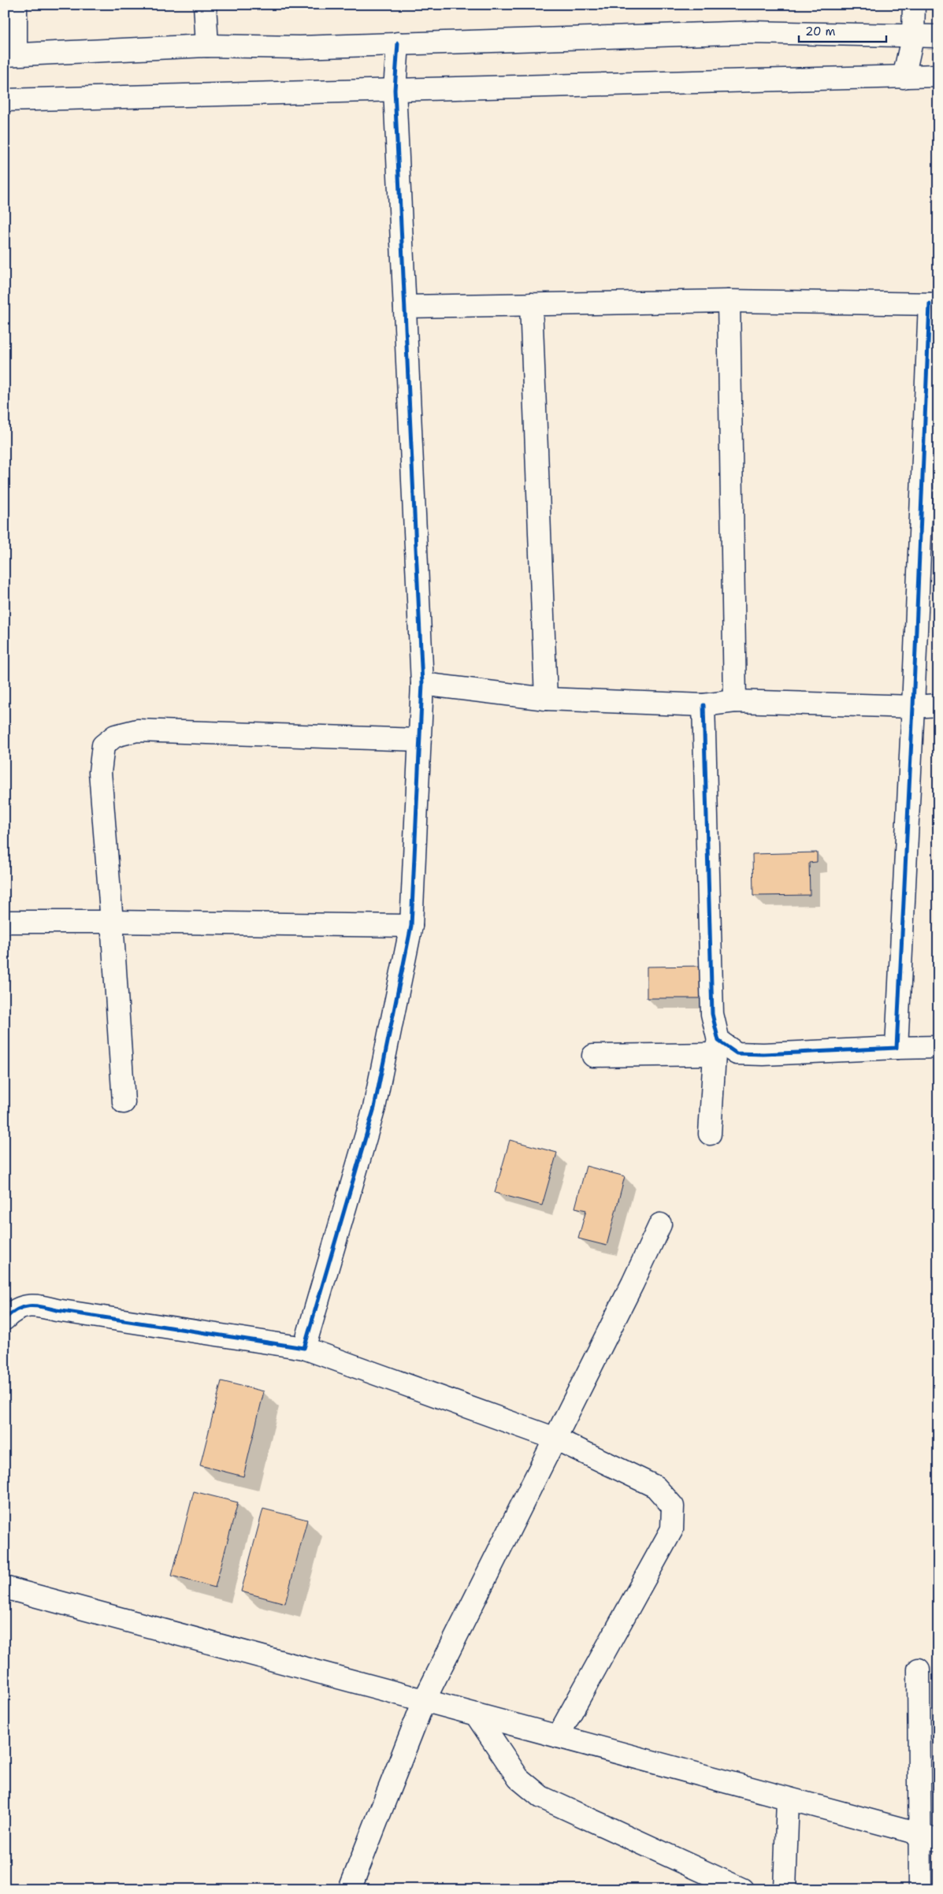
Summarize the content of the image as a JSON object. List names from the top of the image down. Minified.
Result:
{"scale_bar":"20 m"}
